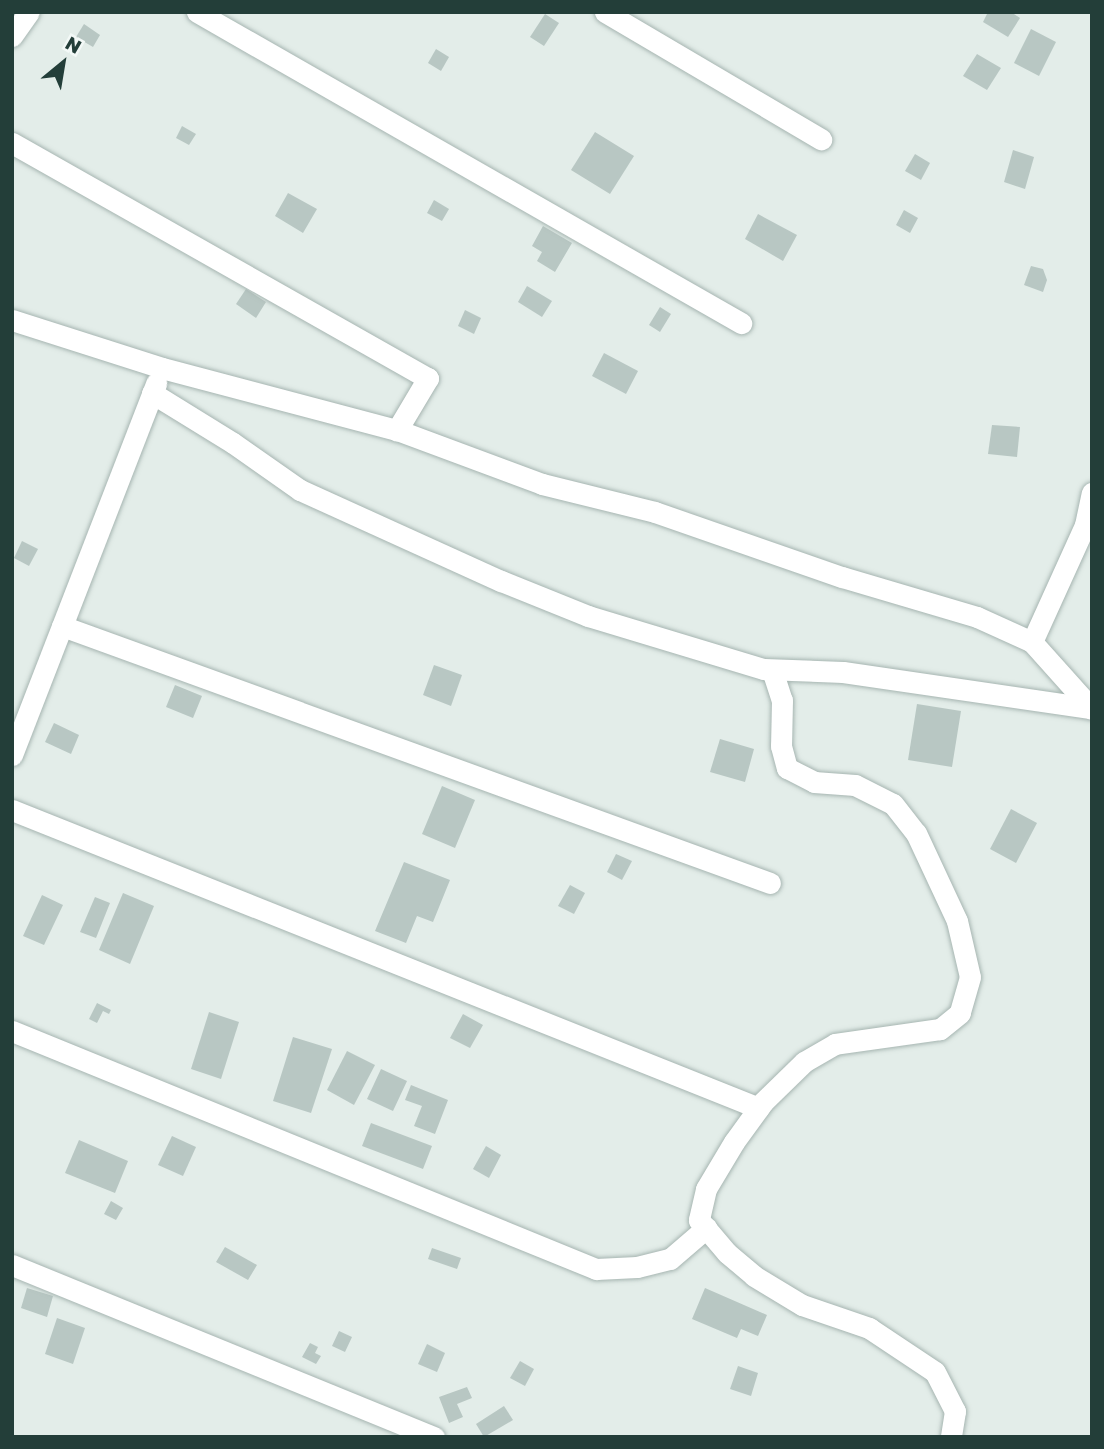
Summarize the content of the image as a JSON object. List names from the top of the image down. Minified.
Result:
{"north":"top right"}
